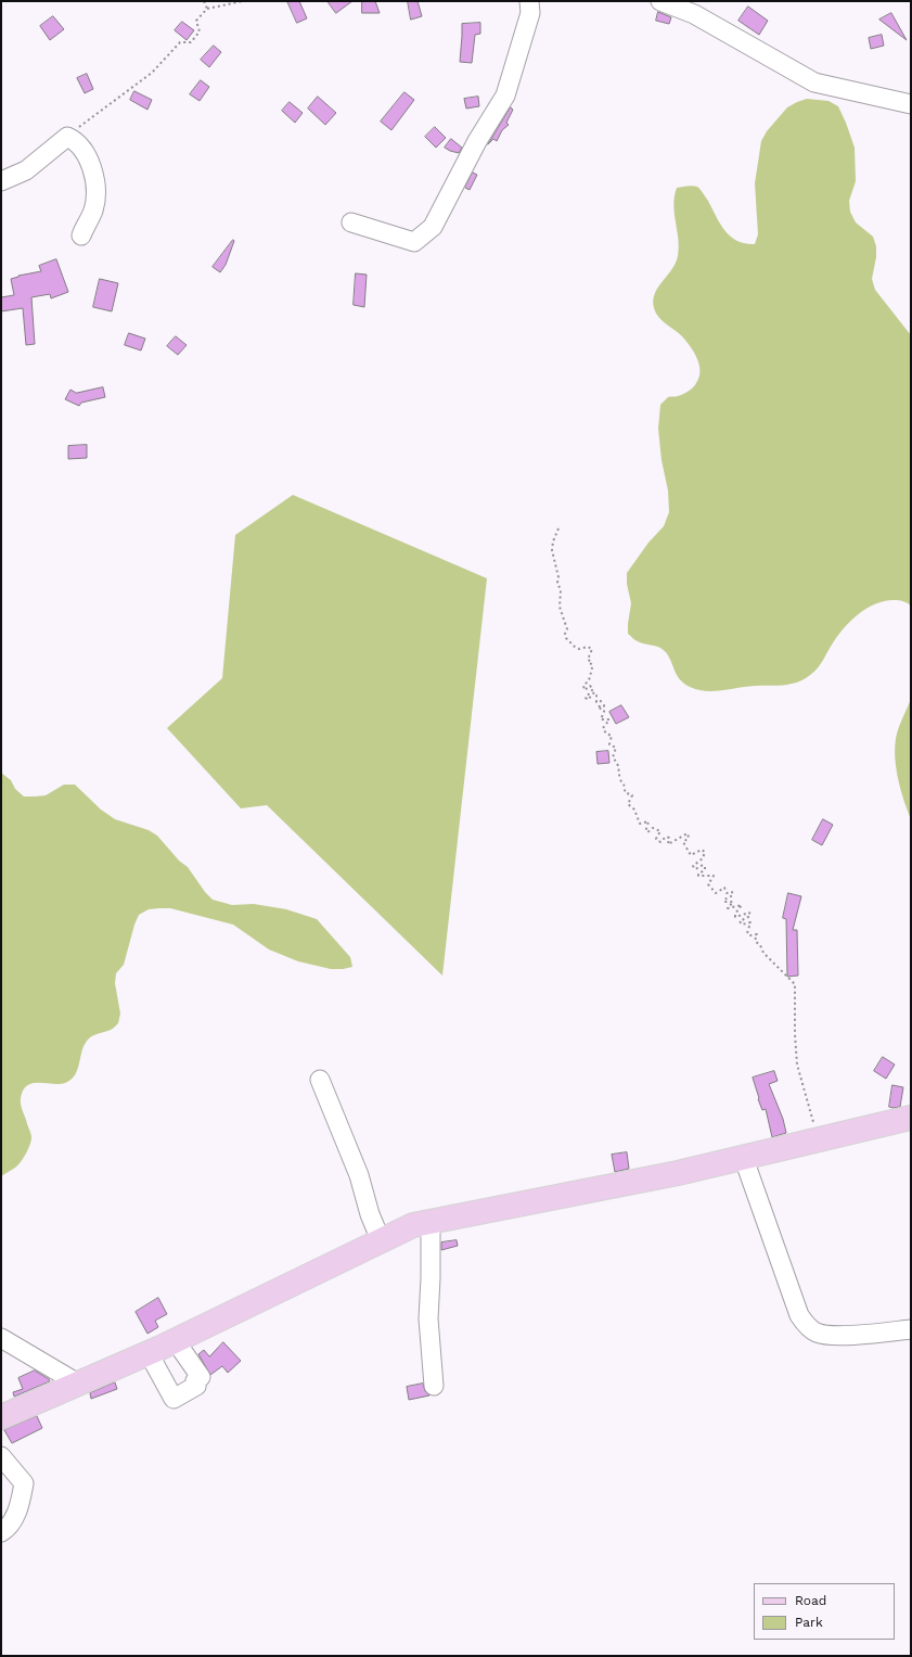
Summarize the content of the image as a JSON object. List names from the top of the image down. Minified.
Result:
{"legend":["Road","Park"]}
